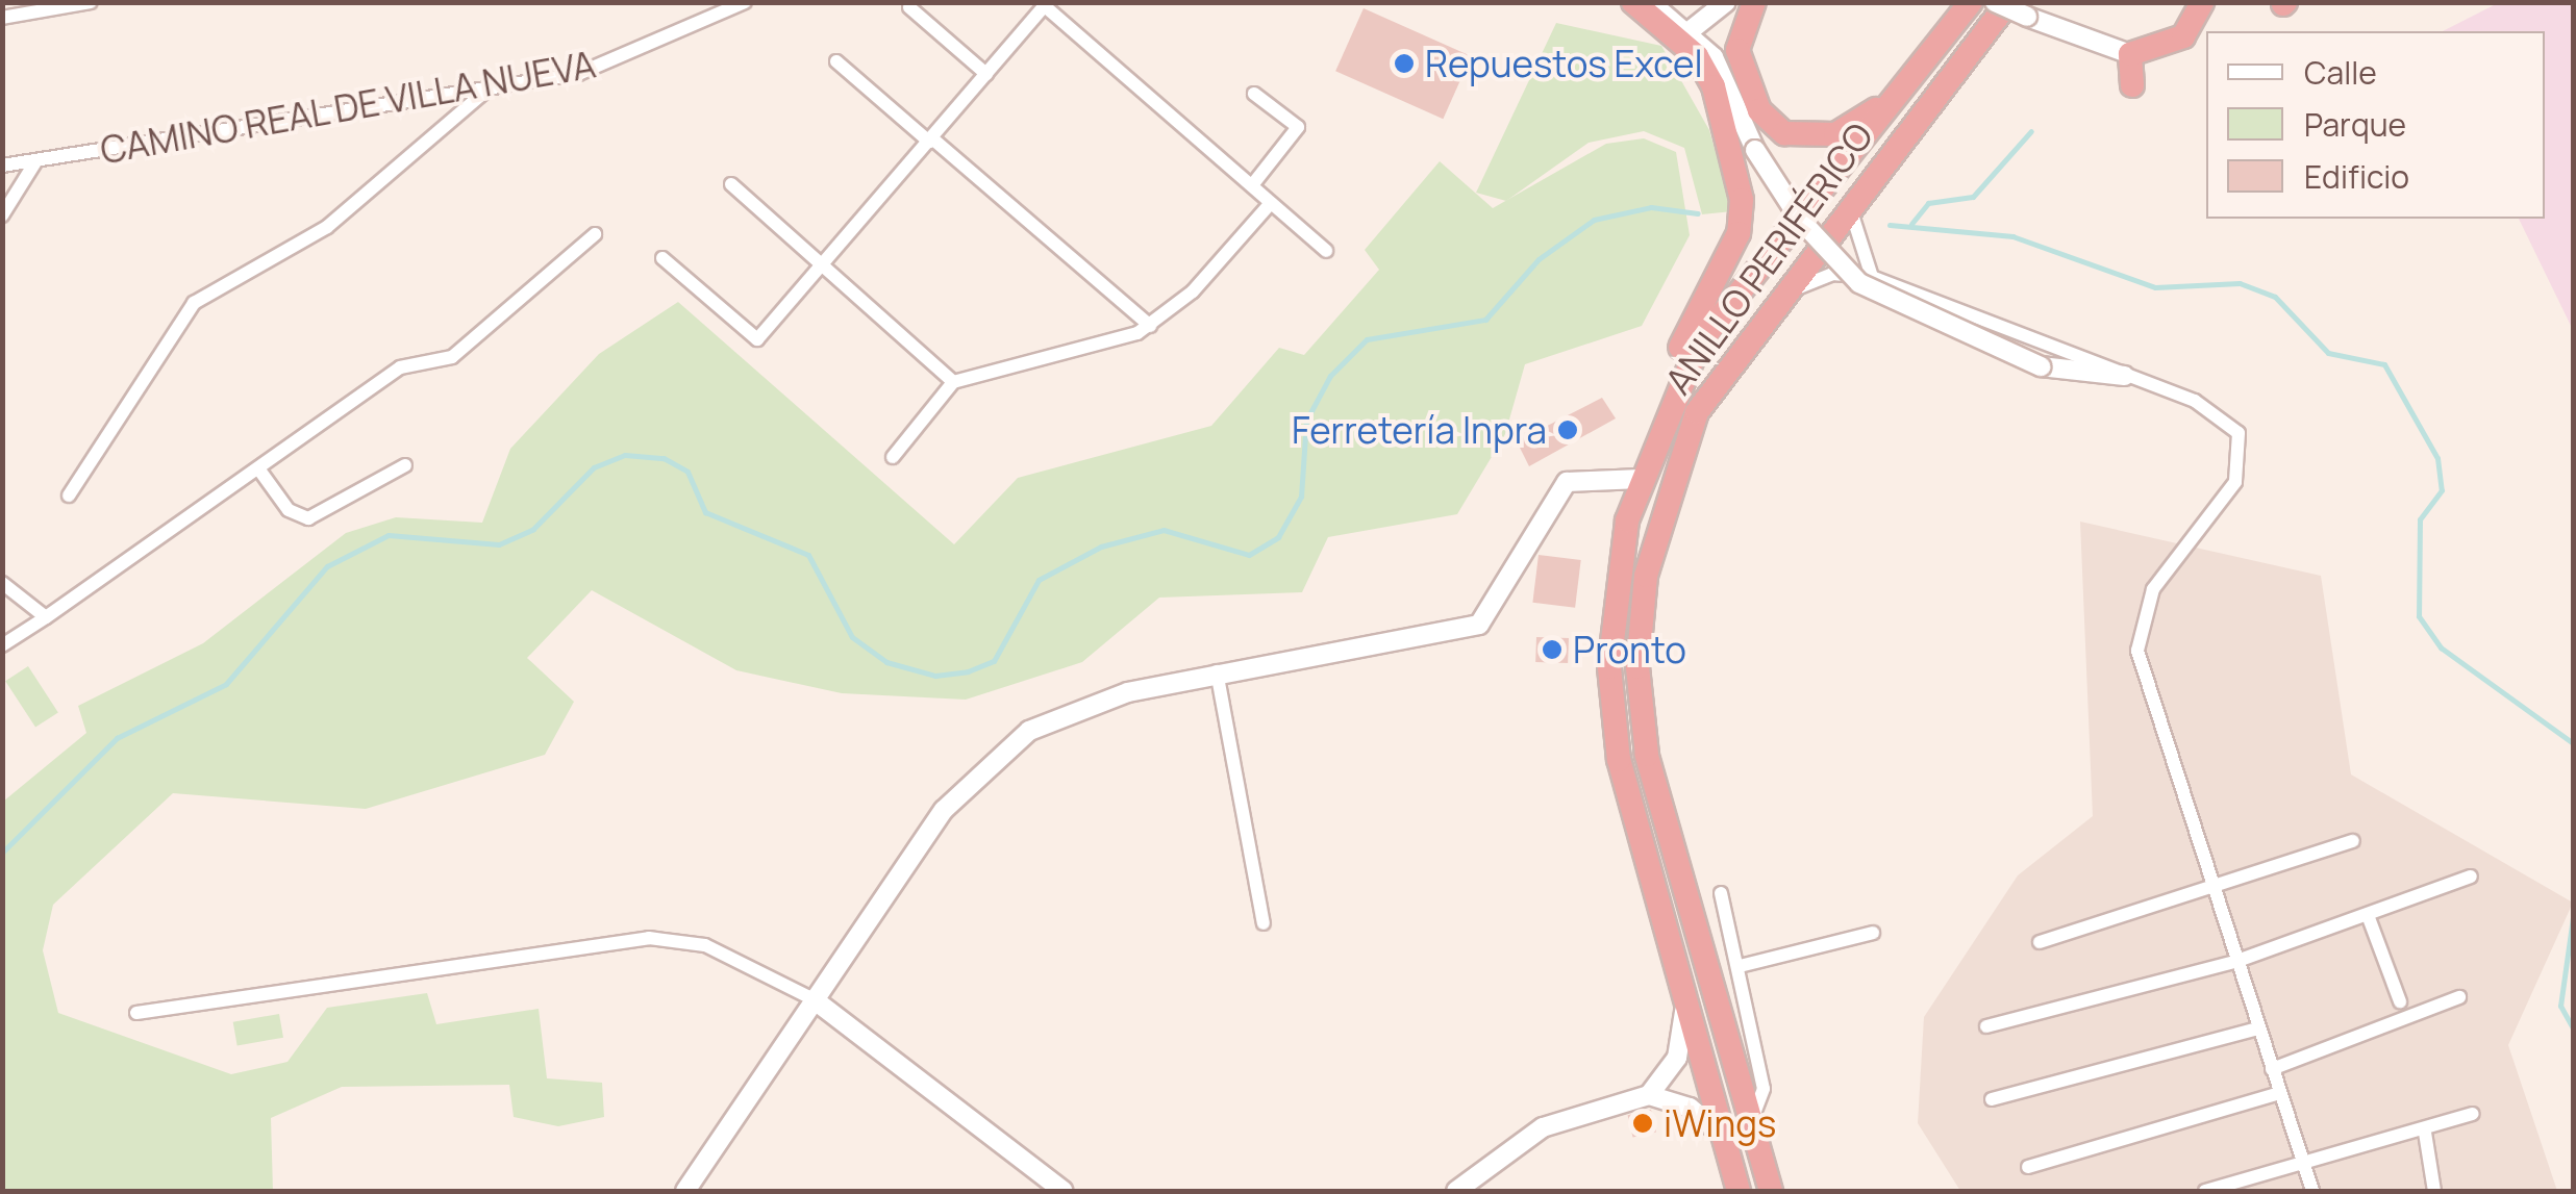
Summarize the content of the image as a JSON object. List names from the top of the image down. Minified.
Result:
{"streets":{"highway":["ANILLO PERIFÉRICO"],"street":["CAMINO REAL DE VILLA NUEVA"]},"places":["Repuestos Excel","Ferretería Inpra","Pronto","iWings"],"legend":["Calle","Parque","Edificio"]}
